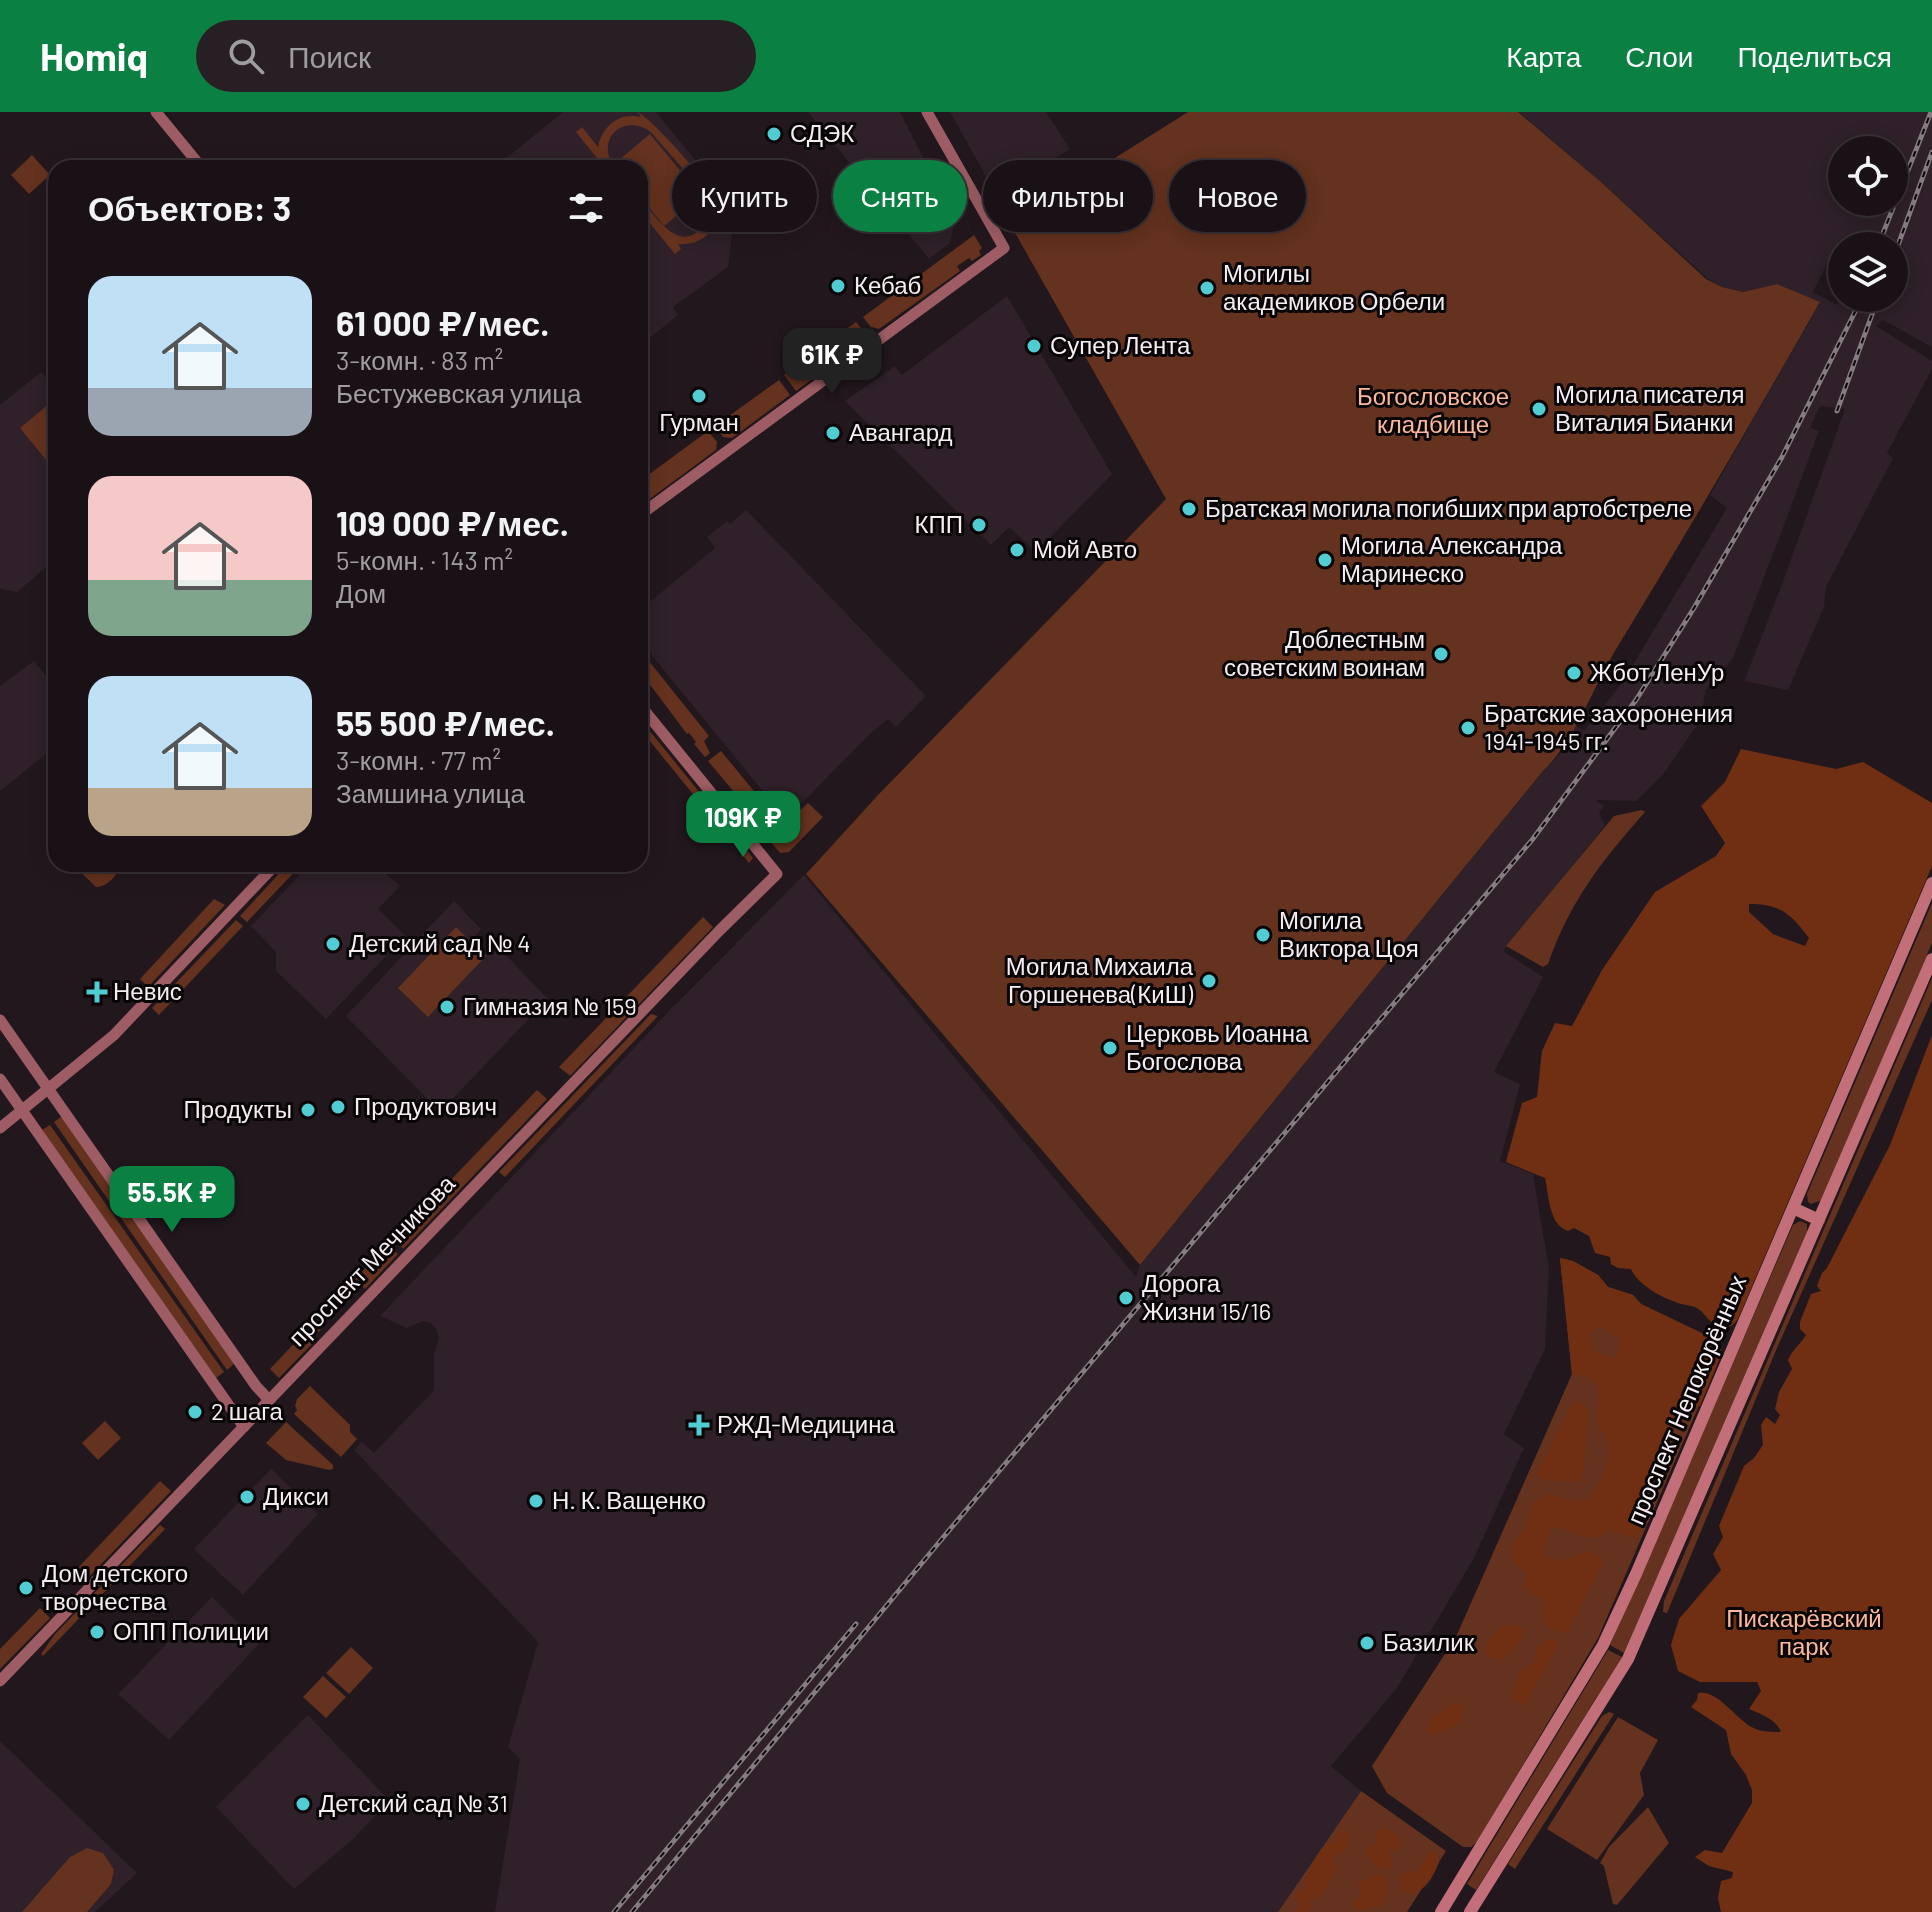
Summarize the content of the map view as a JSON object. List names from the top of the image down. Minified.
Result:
{"streets":{"main road":["проспект Непокорённых"],"street":["проспект Мечникова"]},"parks":["Богословское кладбище","Пискарёвский парк"],"places":{"other":["СДЭК","Кебаб","Могилы академиков Орбели","Супер Лента","Гурман","Могила писателя Виталия Бианки","Авангард","Братская могила погибших при артобстреле","КПП","Мой Авто","Могила Александра Маринеско","Доблестным советским воинам","Жбот ЛенУр","Братские захоронения 1941-1945 гг.","Могила Виктора Цоя","Детский сад № 4","Могила Михаила Горшенева(КиШ)","Гимназия № 159","Церковь Иоанна Богослова","Продуктович","Продукты","Дорога Жизни 15/16","2 шага","Дикси","Н. К. Ващенко","Дом детского творчества","ОПП Полиции","Базилик","Детский сад № 31"],"health":["Невис","РЖД-Медицина"]},"page":{"header":"Homiq","search":"Поиск","nav":["Карта","Слои","Поделиться"],"chip":["Купить","Снять","Фильтры","Новое"],"heading":"Объектов: 3","list":[{"name":"61 000 ₽/мес.","note":"3-комн. · 83 m² · Бестужевская улица"},{"name":"109 000 ₽/мес.","note":"5-комн. · 143 m² · Дом"},{"name":"55 500 ₽/мес.","note":"3-комн. · 77 m² · Замшина улица"}],"price":["61K ₽","109K ₽","55.5K ₽"]}}
